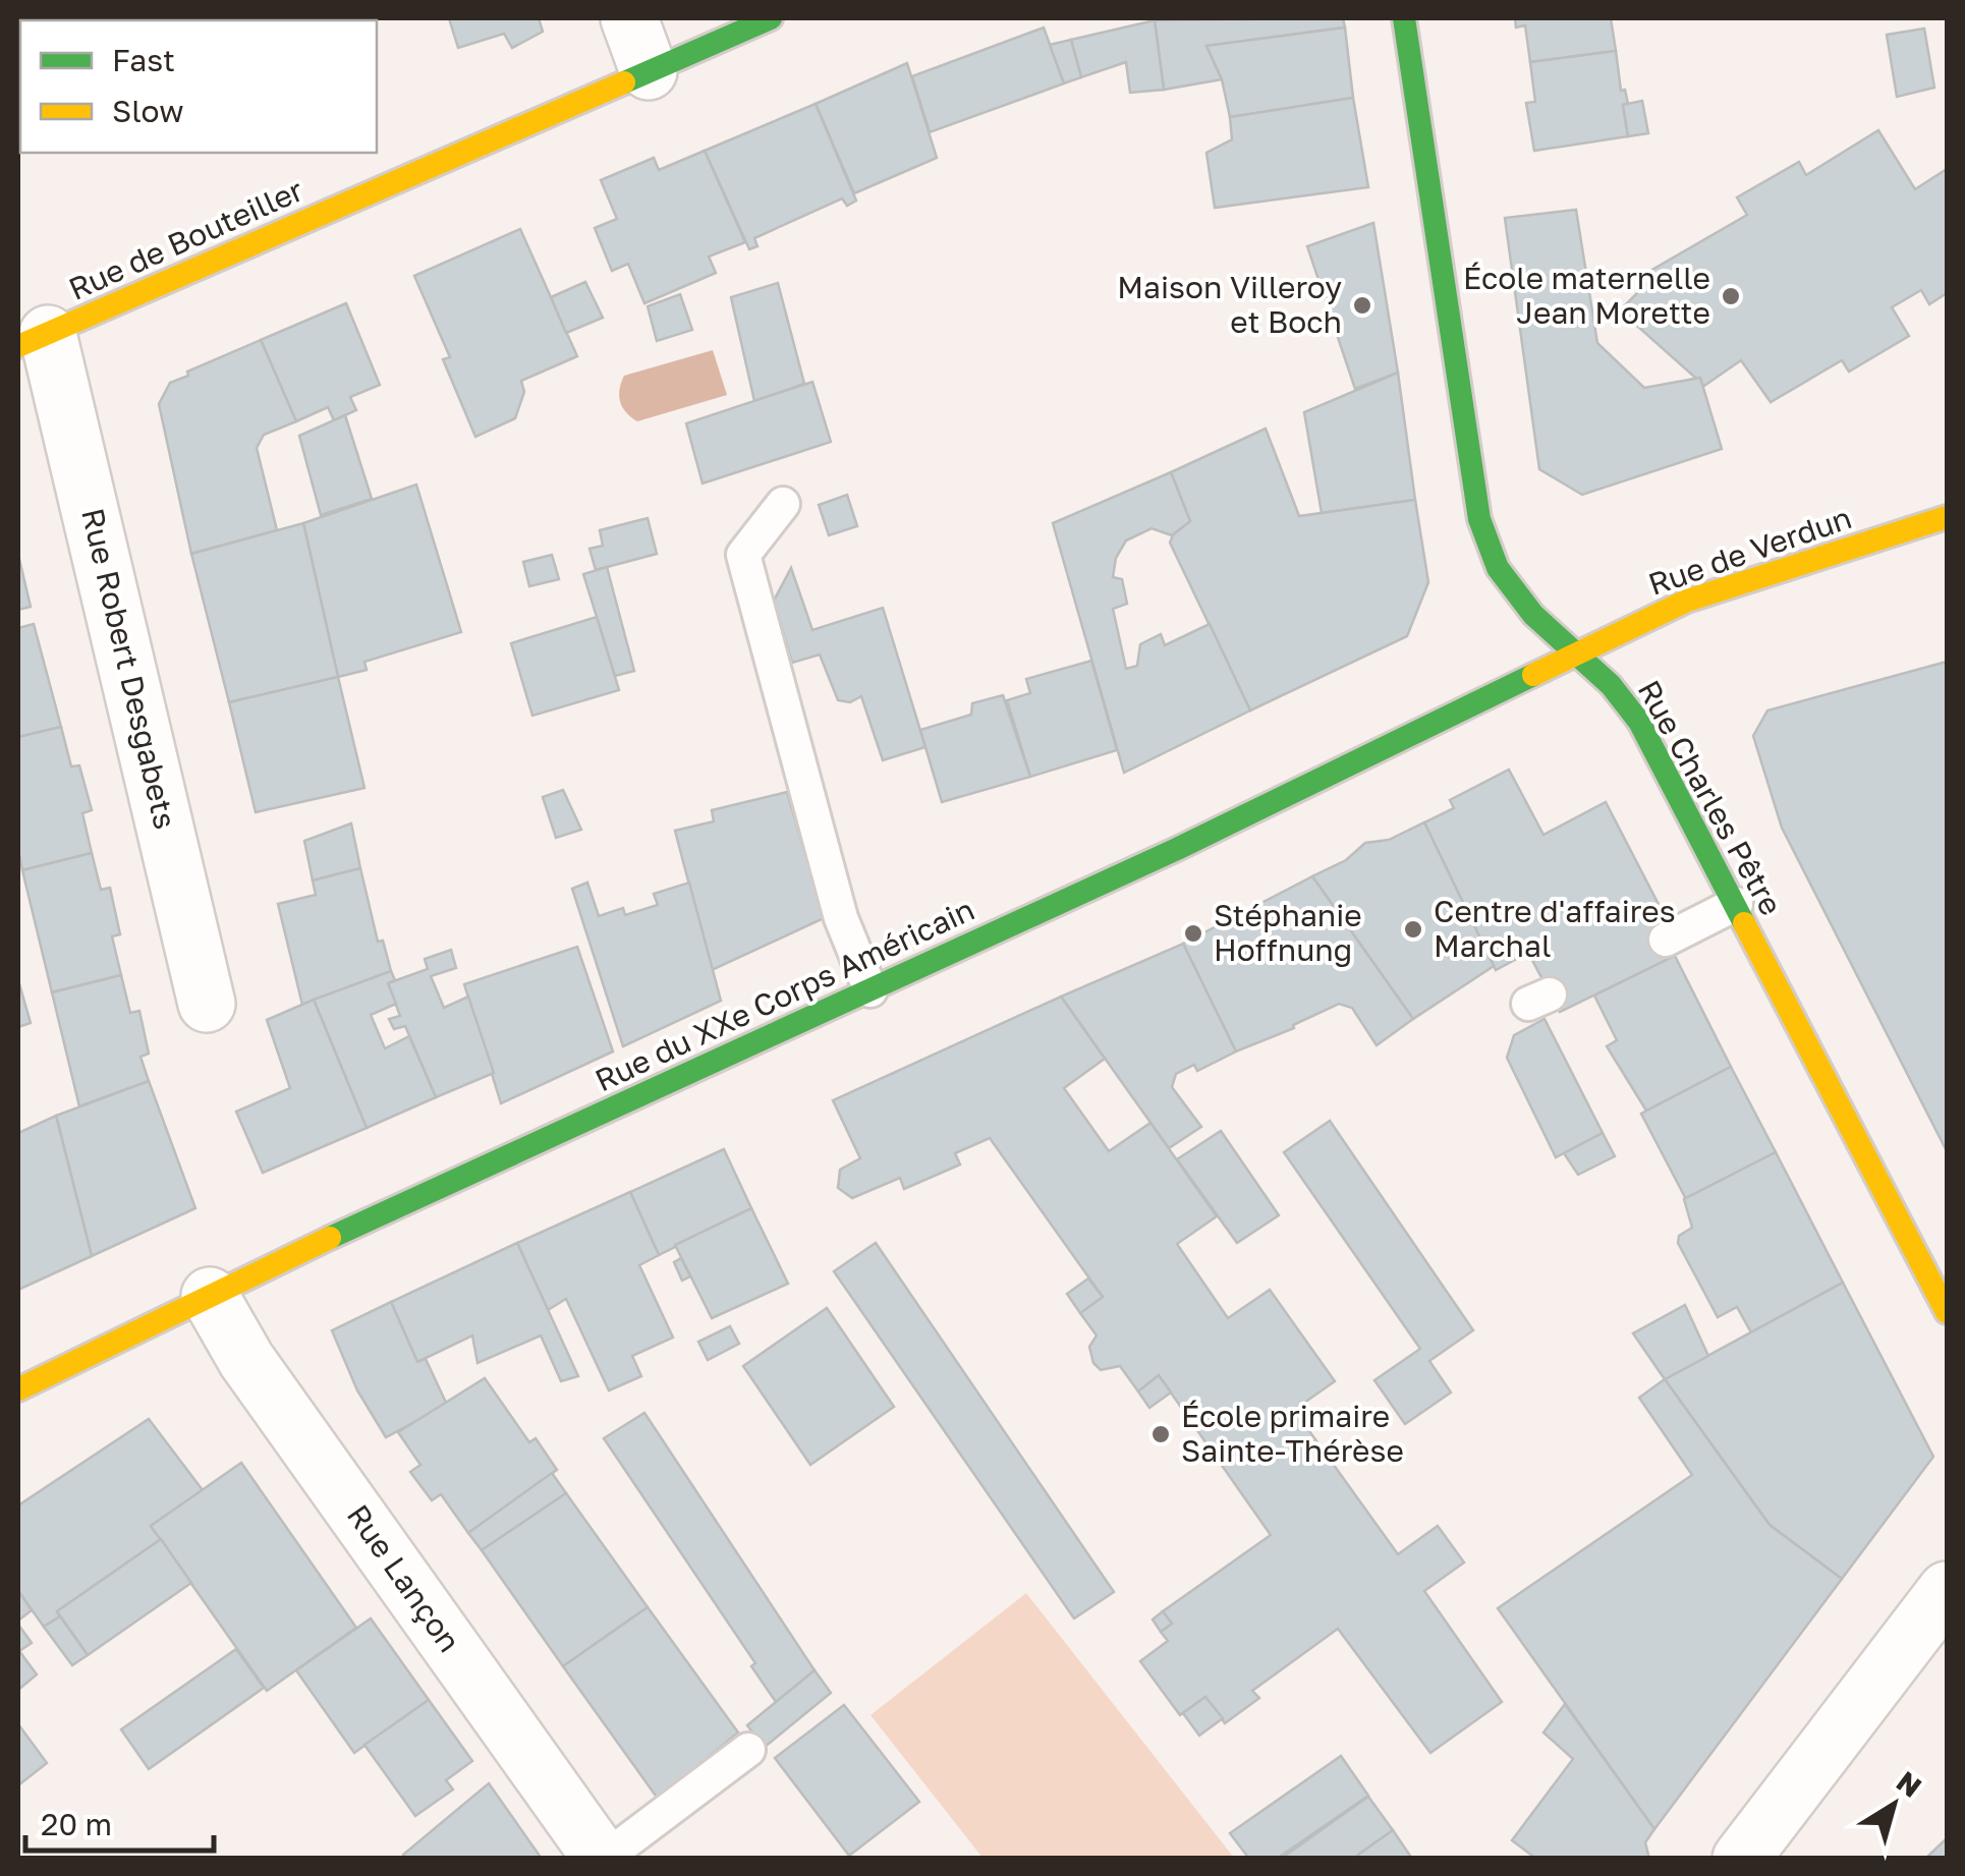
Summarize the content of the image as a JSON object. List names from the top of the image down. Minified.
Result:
{"streets":{"street":["Rue de Bouteiller","Rue de Verdun","Rue Robert Desgabets","Rue Charles Pêtre","Rue du XXe Corps Américain","Rue Lançon"]},"crossings":[["Rue de Bouteiller","Rue Robert Desgabets"],["Rue de Verdun","Rue Charles Pêtre"],["Rue de Verdun","Rue du XXe Corps Américain"],["Rue Charles Pêtre","Rue du XXe Corps Américain"],["Rue du XXe Corps Américain","Rue Lançon"]],"places":["École maternelle Jean Morette","Maison Villeroy et Boch","Centre d'affaires Marchal","Stéphanie Hoffnung","École primaire Sainte-Thérèse"],"legend":["Fast","Slow"],"scale_bar":"20 m","north":"top right"}
